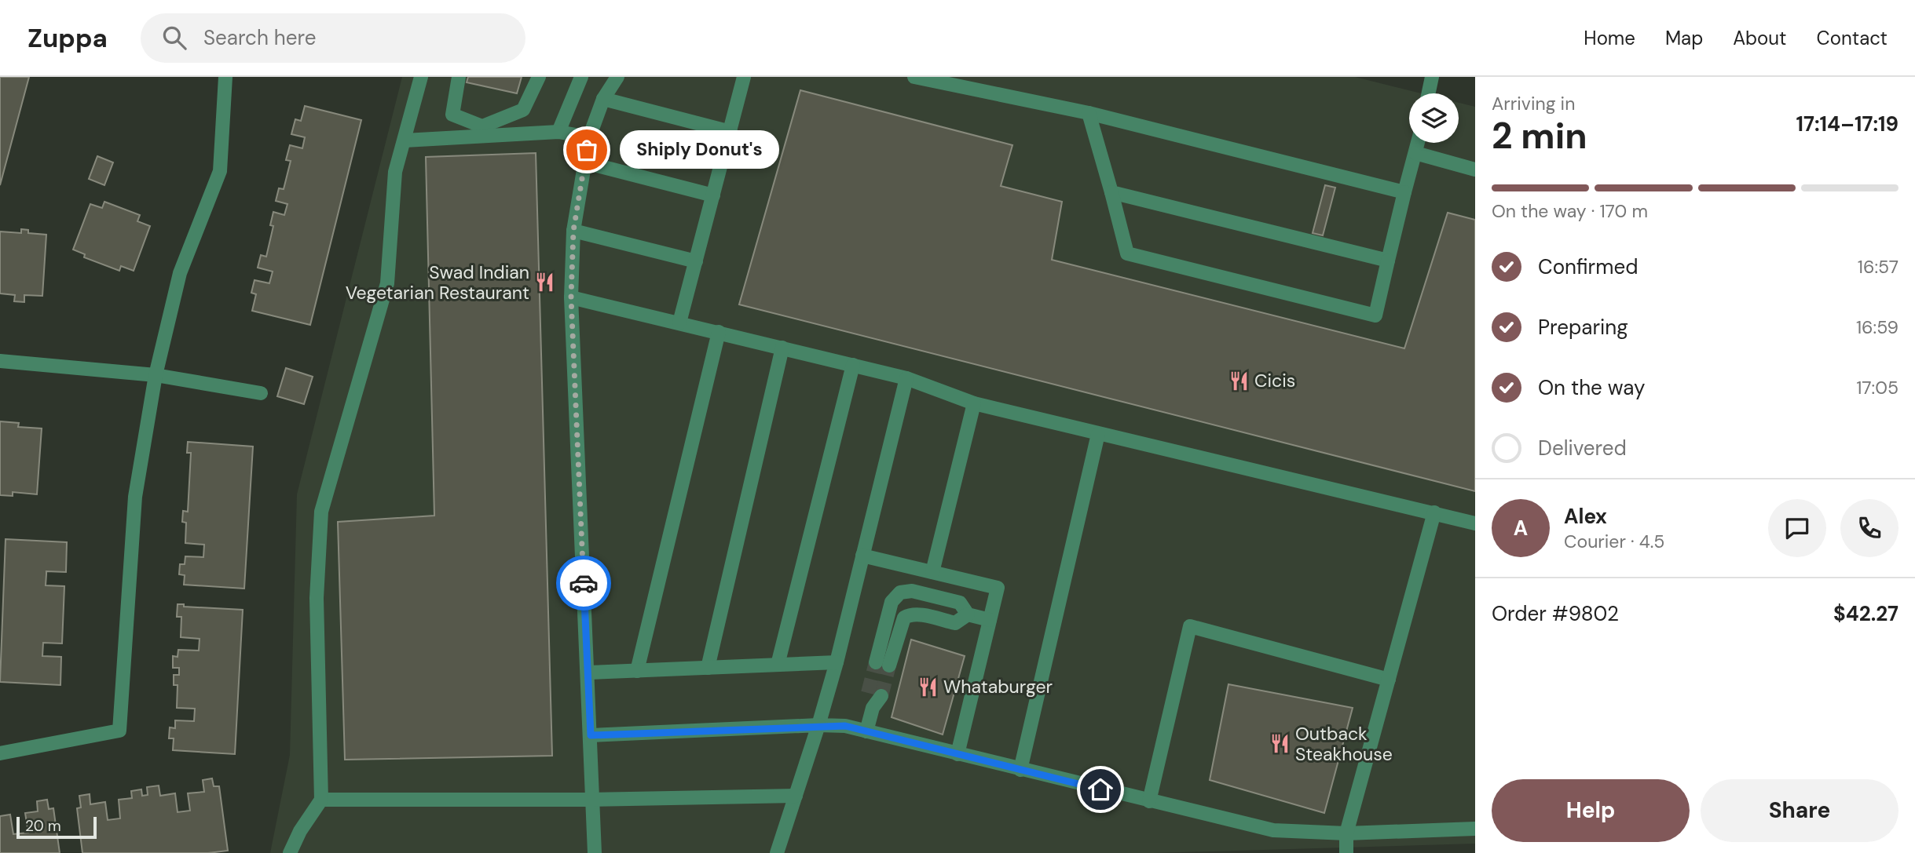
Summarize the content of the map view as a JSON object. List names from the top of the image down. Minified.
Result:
{"places":{"other":["Shiply Donut's"],"restaurant":["Swad Indian Vegetarian Restaurant","Cicis","Whataburger","Outback Steakhouse"]},"scale_bar":"20 m","page":{"header":"Zuppa","search":"Search here","nav":["Home","Map","About","Contact"],"heading":["2 min","Arriving in","17:14–17:19"],"panel":["Alex","Courier · 4.5","Order #9802","$42.27"],"bubble":"Shiply Donut's","bar":"On the way · 170 m","list":[["Confirmed","16:57"],["Preparing","16:59"],["On the way","17:05"],"Delivered"],"round":"A","buttons":["Help","Share"],"scale":"20 m"}}
